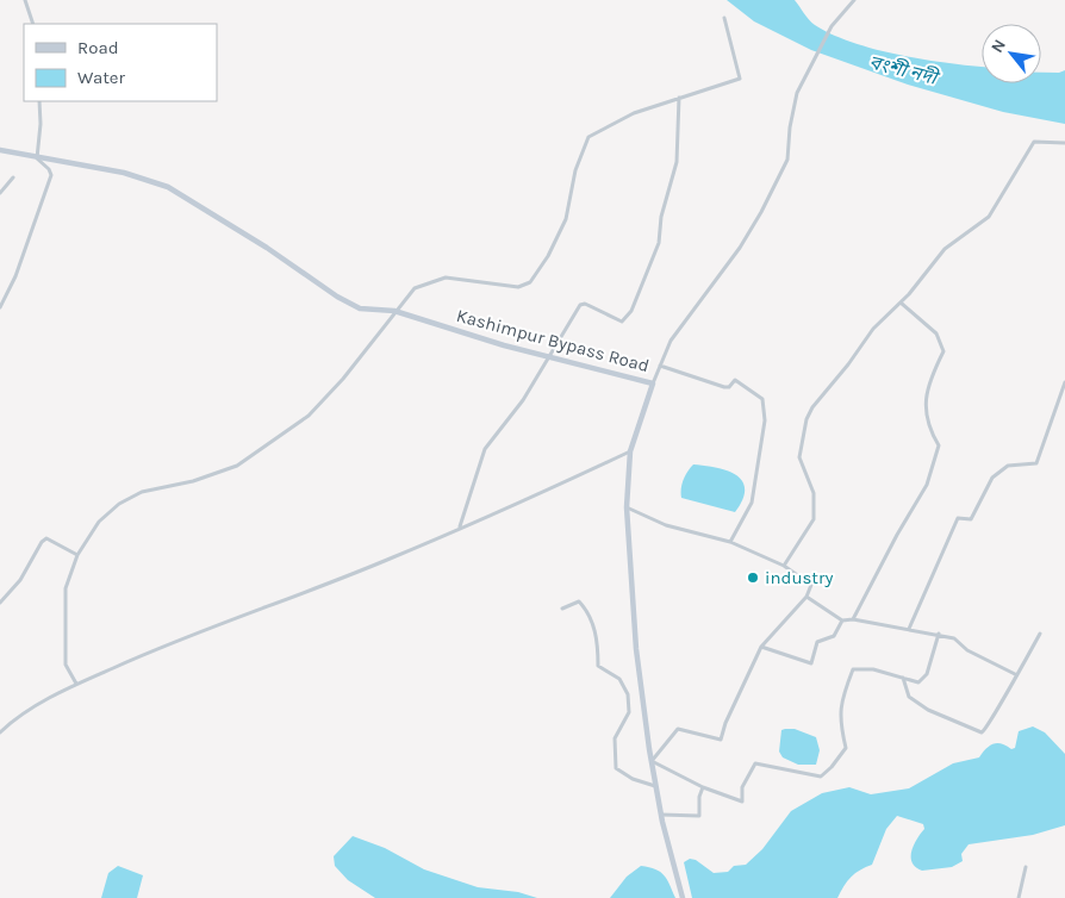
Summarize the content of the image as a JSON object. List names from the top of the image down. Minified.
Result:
{"streets":{"main road":["Kashimpur Bypass Road"]},"water":["বংশী নদী"],"places":["industry"],"legend":["Road","Water"],"north":"top left"}
